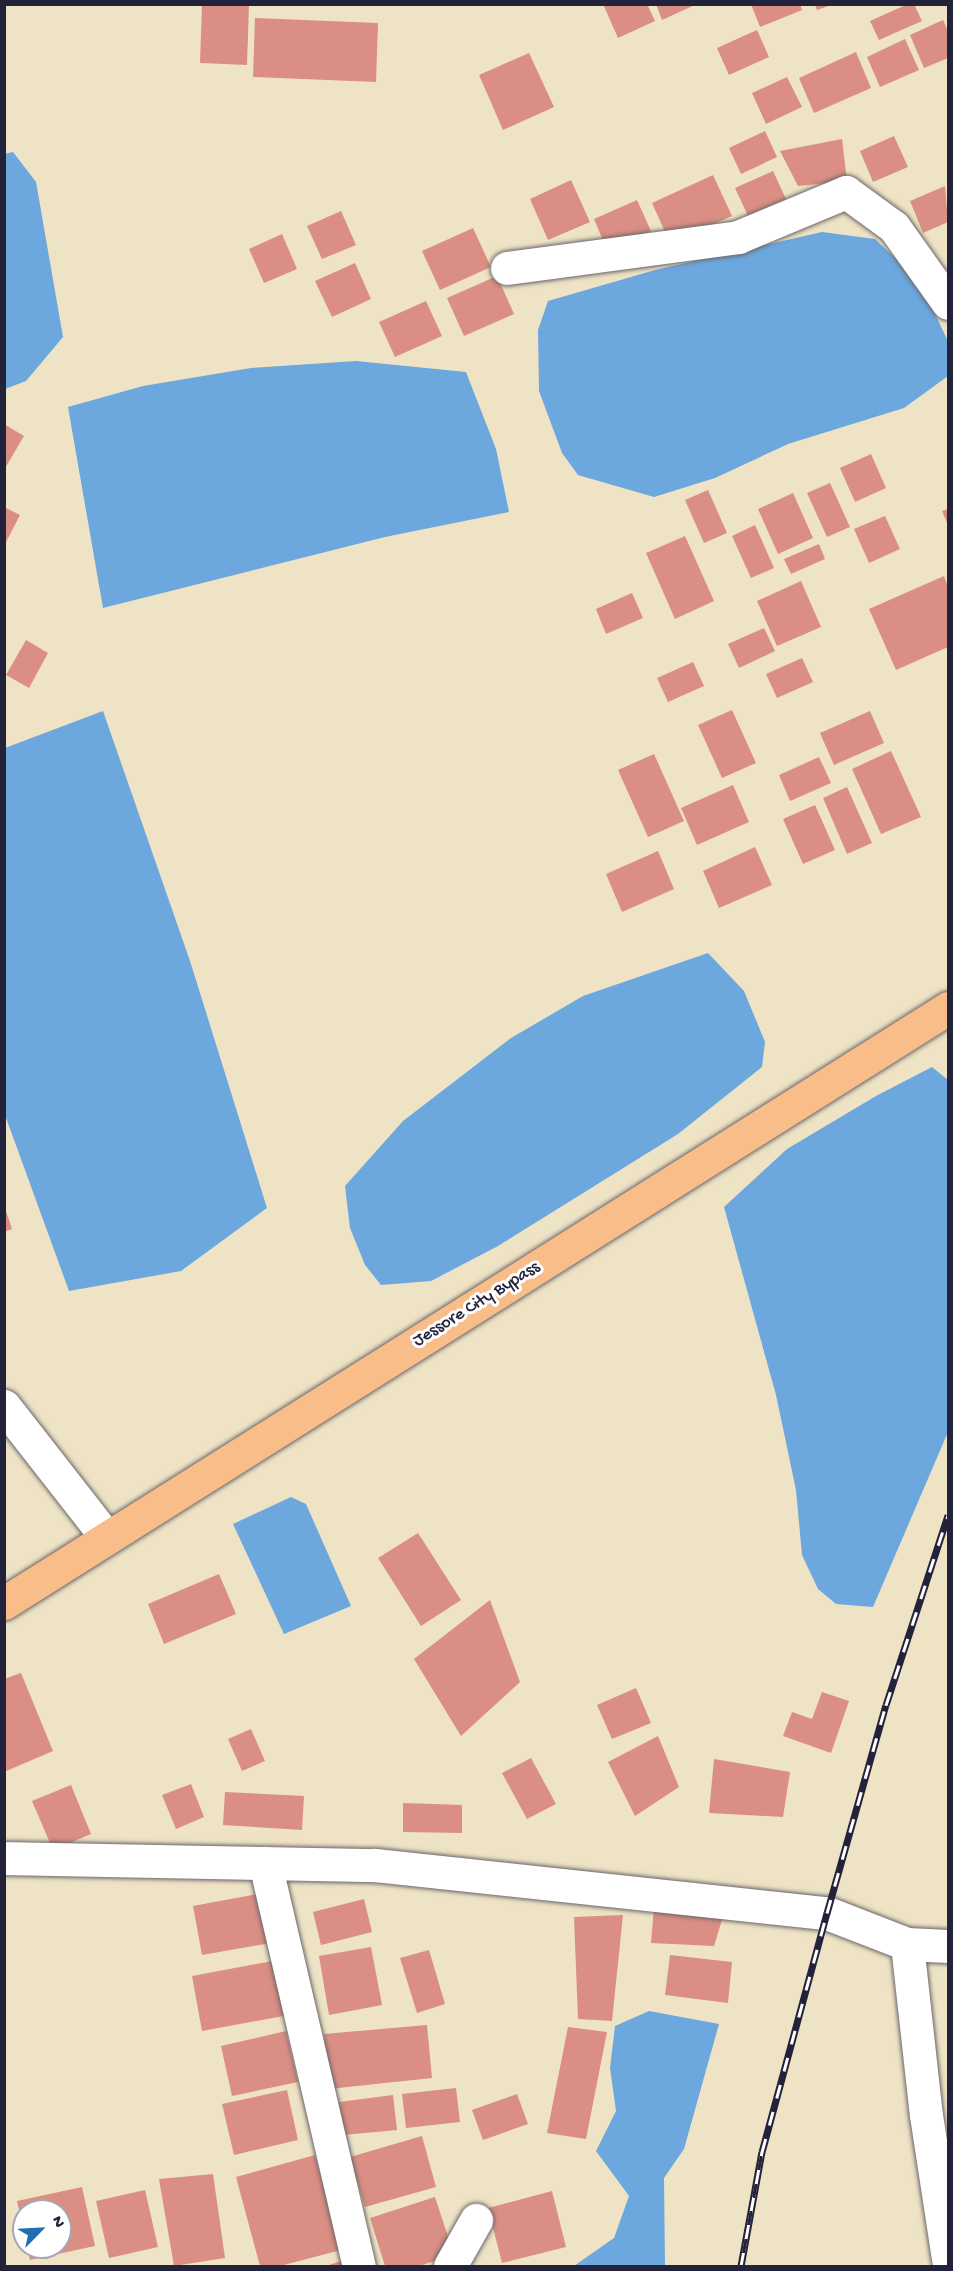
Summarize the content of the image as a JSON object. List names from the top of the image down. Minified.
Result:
{"streets":{"highway":["Jessore City Bypass"]},"north":"top right"}
